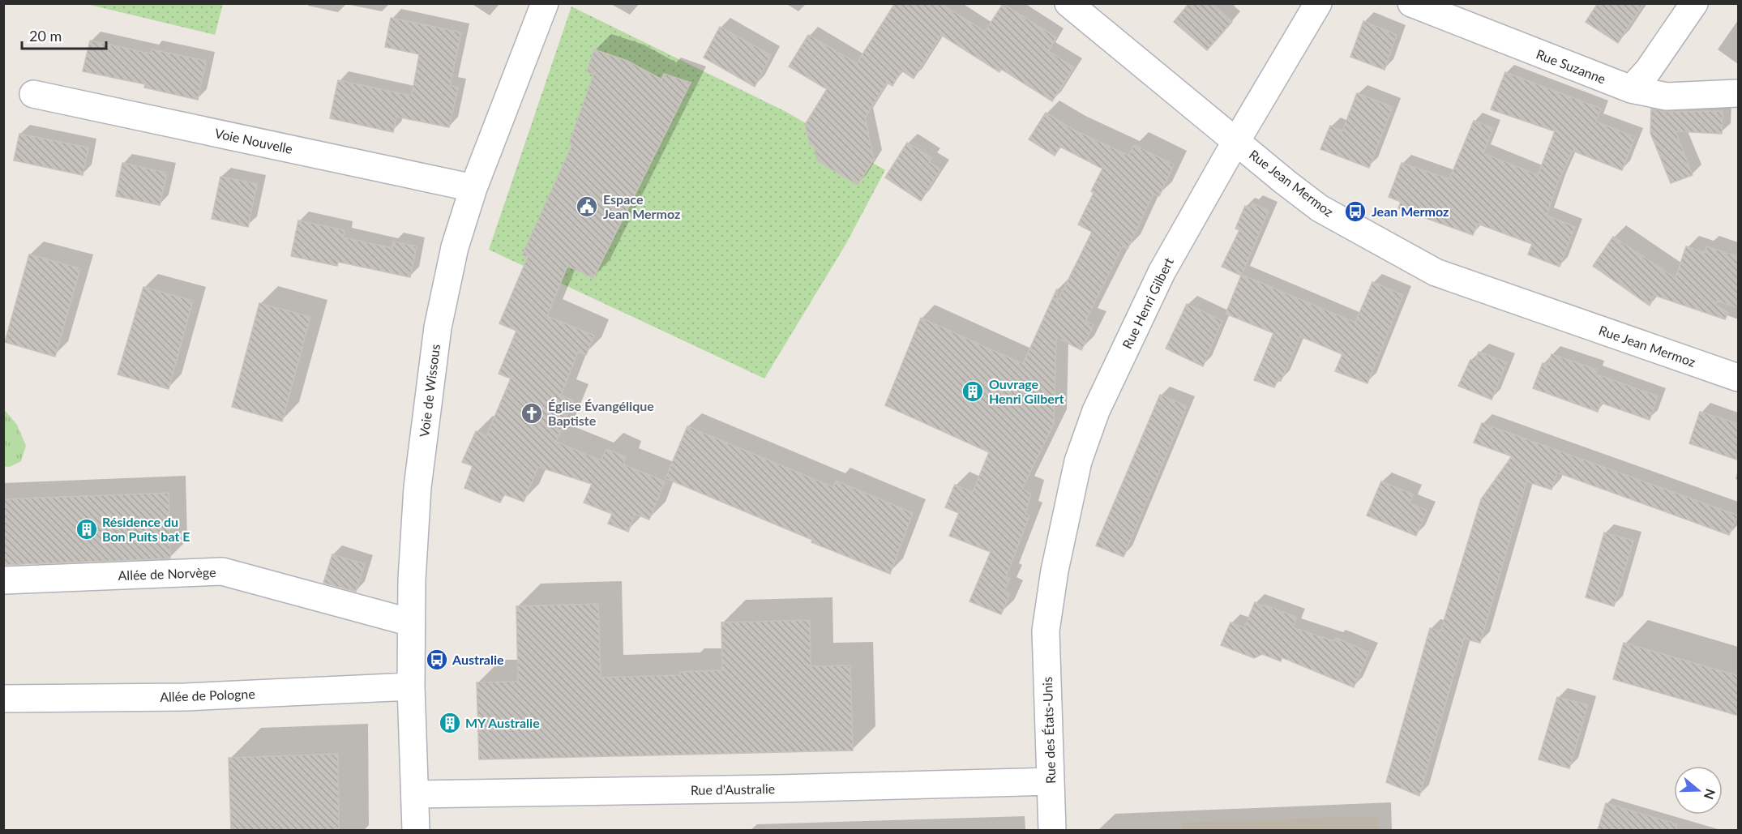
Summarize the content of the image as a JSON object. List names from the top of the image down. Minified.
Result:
{"streets":{"street":["Rue Suzanne","Voie Nouvelle","Rue Jean Mermoz","Rue Henri Gilbert","Voie de Wissous","Allée de Norvège","Allée de Pologne","Rue des États-Unis","Rue d'Australie"]},"crossings":[["Voie Nouvelle","Voie de Wissous"],["Rue Jean Mermoz","Rue Henri Gilbert"],["Rue Henri Gilbert","Rue des États-Unis"],["Voie de Wissous","Allée de Norvège"],["Voie de Wissous","Allée de Pologne"],["Voie de Wissous","Rue d'Australie"],["Rue des États-Unis","Rue d'Australie"]],"places":{"public building":["Espace Jean Mermoz"],"bus stop":["Jean Mermoz","Australie"],"building":["Ouvrage Henri Gilbert","Résidence du Bon Puits bat E","MY Australie"],"church":["Église Évangélique Baptiste"]},"scale_bar":"20 m","north":"right"}
